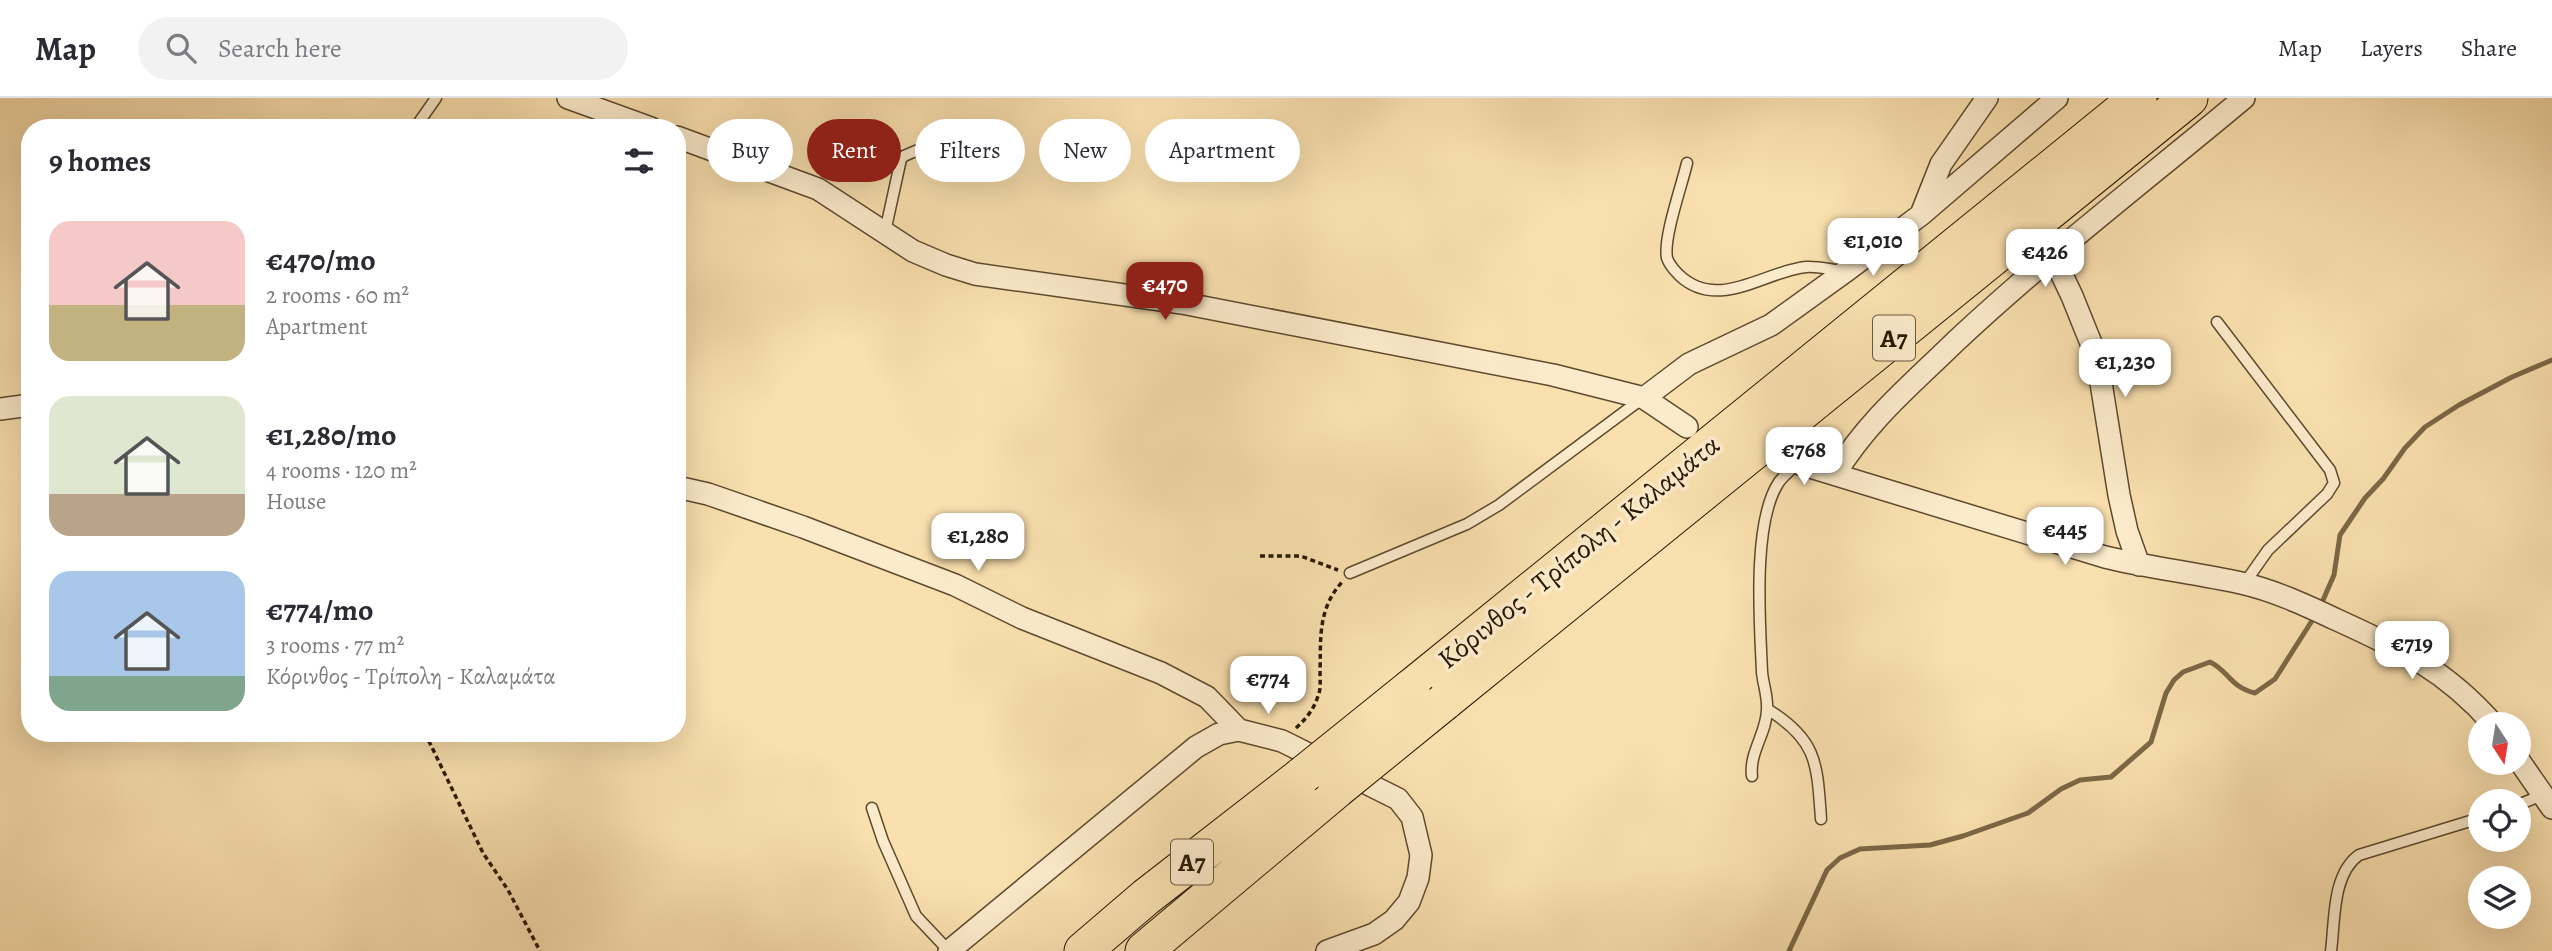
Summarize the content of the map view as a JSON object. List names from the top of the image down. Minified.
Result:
{"streets":{"highway":["Α7","Κόρινθος - Τρίπολη - Καλαμάτα"]},"north":"bottom","page":{"header":"Map","search":"Search here","nav":["Map","Layers","Share"],"chip":["Buy","Rent","Filters","New","Apartment"],"heading":"9 homes","list":[{"name":"€470/mo","note":"2 rooms · 60 m² · Apartment"},{"name":"€1,280/mo","note":"4 rooms · 120 m² · House"},{"name":"€774/mo","note":"3 rooms · 77 m² · Κόρινθος - Τρίπολη - Καλαμάτα"}],"price":["€1,010","€426","€470","€1,230","€768","€445","€1,280","€719","€774"]}}
